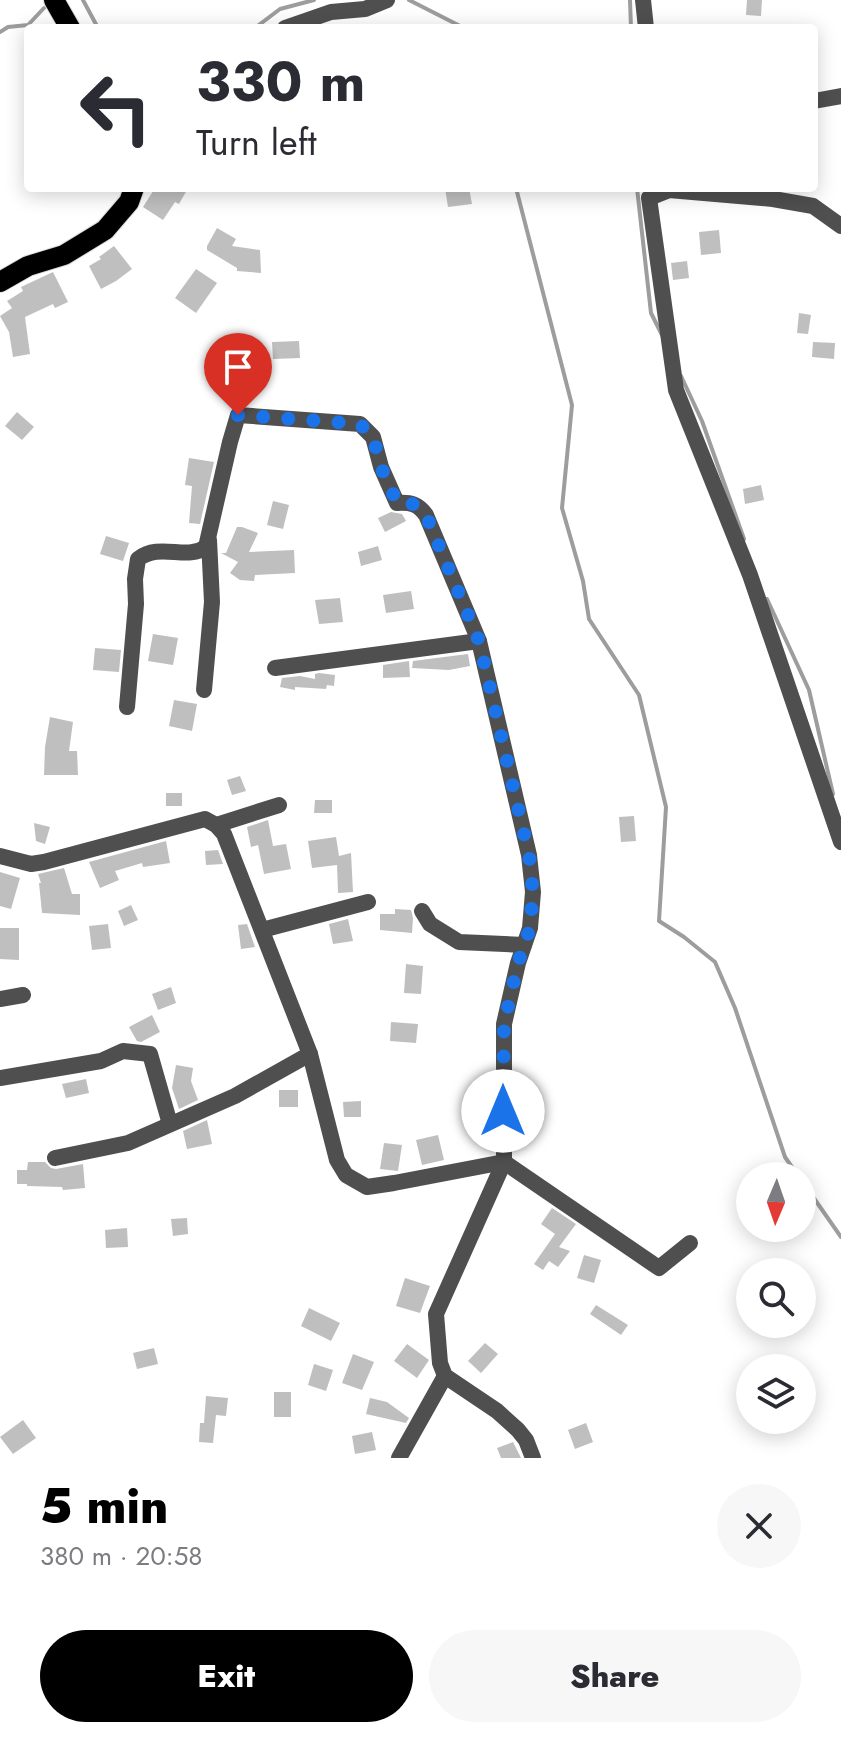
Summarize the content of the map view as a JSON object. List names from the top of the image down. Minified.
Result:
{"north":"bottom","page":{"turn":["330 m","Turn left"],"heading":["5 min","380 m · 20:58"],"buttons":["Exit","Share"]}}
